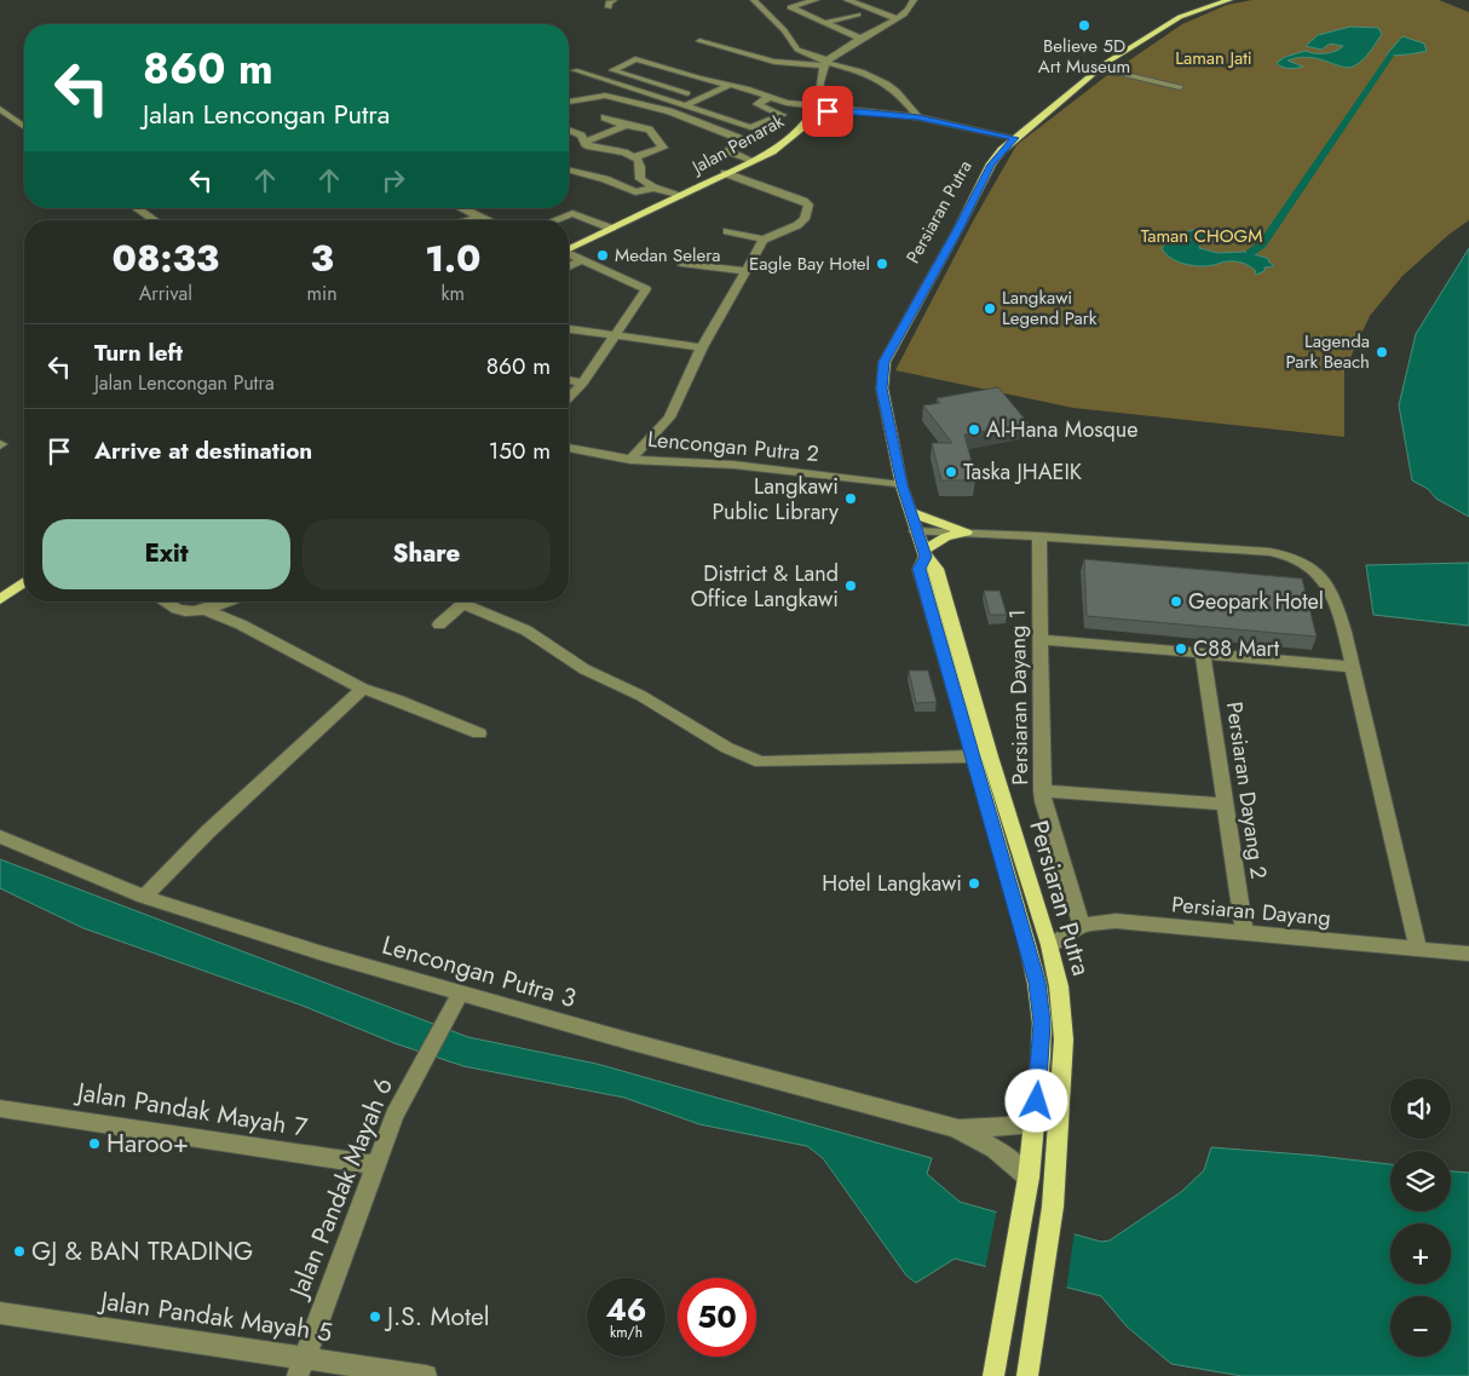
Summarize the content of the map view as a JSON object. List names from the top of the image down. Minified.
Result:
{"streets":{"main road":["Jalan Penarak","Persiaran Putra"],"street":["Lencongan Putra 2","Persiaran Dayang 1","Persiaran Dayang 2","Persiaran Dayang","Lencongan Putra 3","Jalan Pandak Mayah 7","Jalan Pandak Mayah 6","Jalan Pandak Mayah 5"]},"crossings":[["Persiaran Putra","Lencongan Putra 2"],["Persiaran Dayang 1","Persiaran Dayang"],["Persiaran Dayang 2","Persiaran Dayang"],["Lencongan Putra 3","Jalan Pandak Mayah 6"],["Jalan Pandak Mayah 7","Jalan Pandak Mayah 6"],["Jalan Pandak Mayah 6","Jalan Pandak Mayah 5"]],"parks":["Laman Jati","Taman CHOGM"],"places":["Believe 5D Art Museum","Medan Selera","Eagle Bay Hotel","Langkawi Legend Park","Lagenda Park Beach","Al-Hana Mosque","Taska JHAEIK","Langkawi Public Library","District & Land Office Langkawi","Geopark Hotel","C88 Mart","Hotel Langkawi","Haroo+","GJ & BAN TRADING","J.S. Motel"],"page":{"turn":["860 m","Jalan Lencongan Putra"],"eta":["08:33","Arrival","3","min","1.0","km"],"list":[{"name":"Turn left","note":"Jalan Lencongan Putra","value":"860 m"},{"name":"Arrive at destination","value":"150 m"}],"buttons":["Exit","Share"],"map_buttons":["+","−"],"speed":"46 km/h","limit":"50"}}
